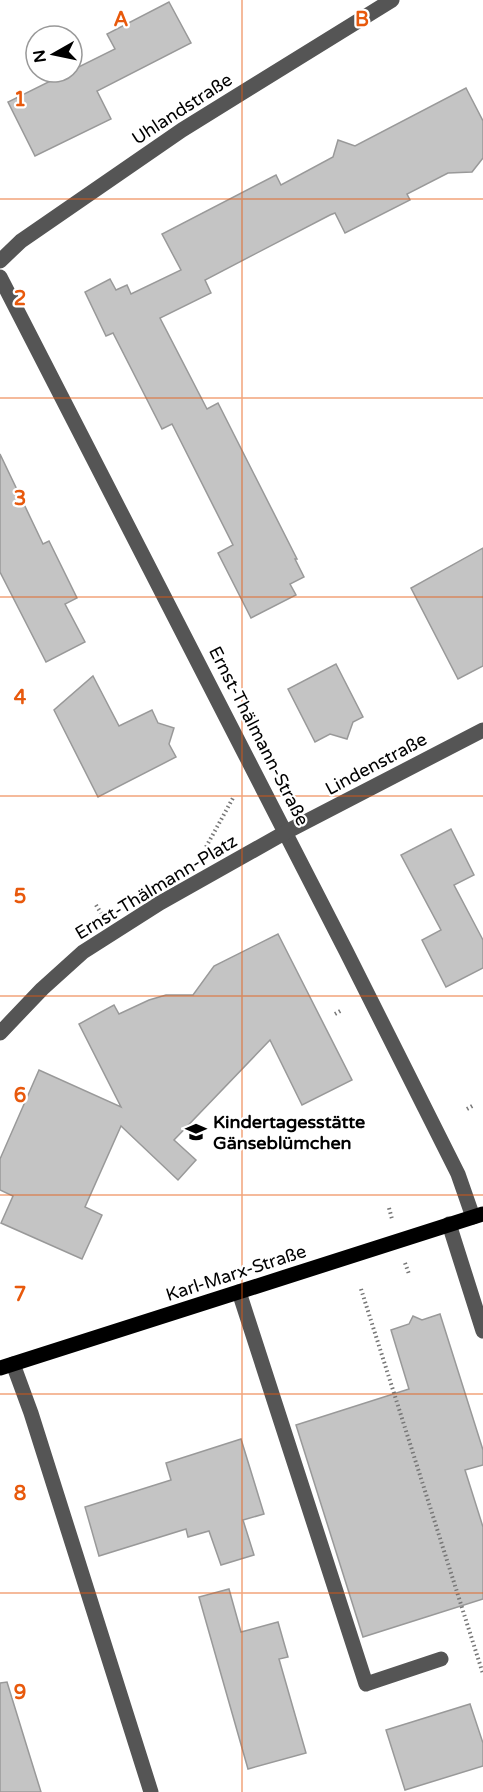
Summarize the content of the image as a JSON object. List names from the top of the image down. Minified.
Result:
{"streets":{"main road":["Karl-Marx-Straße"],"street":["Uhlandstraße","Ernst-Thälmann-Straße","Lindenstraße","Ernst-Thälmann-Platz"]},"crossings":[["Ernst-Thälmann-Straße","Lindenstraße"],["Ernst-Thälmann-Straße","Ernst-Thälmann-Platz"],["Ernst-Thälmann-Straße","Karl-Marx-Straße"],["Lindenstraße","Ernst-Thälmann-Platz"]],"places":{"school or university":["Kindertagesstätte Gänseblümchen"]},"north":"left","grid":{"columns":["A","B"],"rows":["1","2","3","4","5","6","7","8","9"]}}
